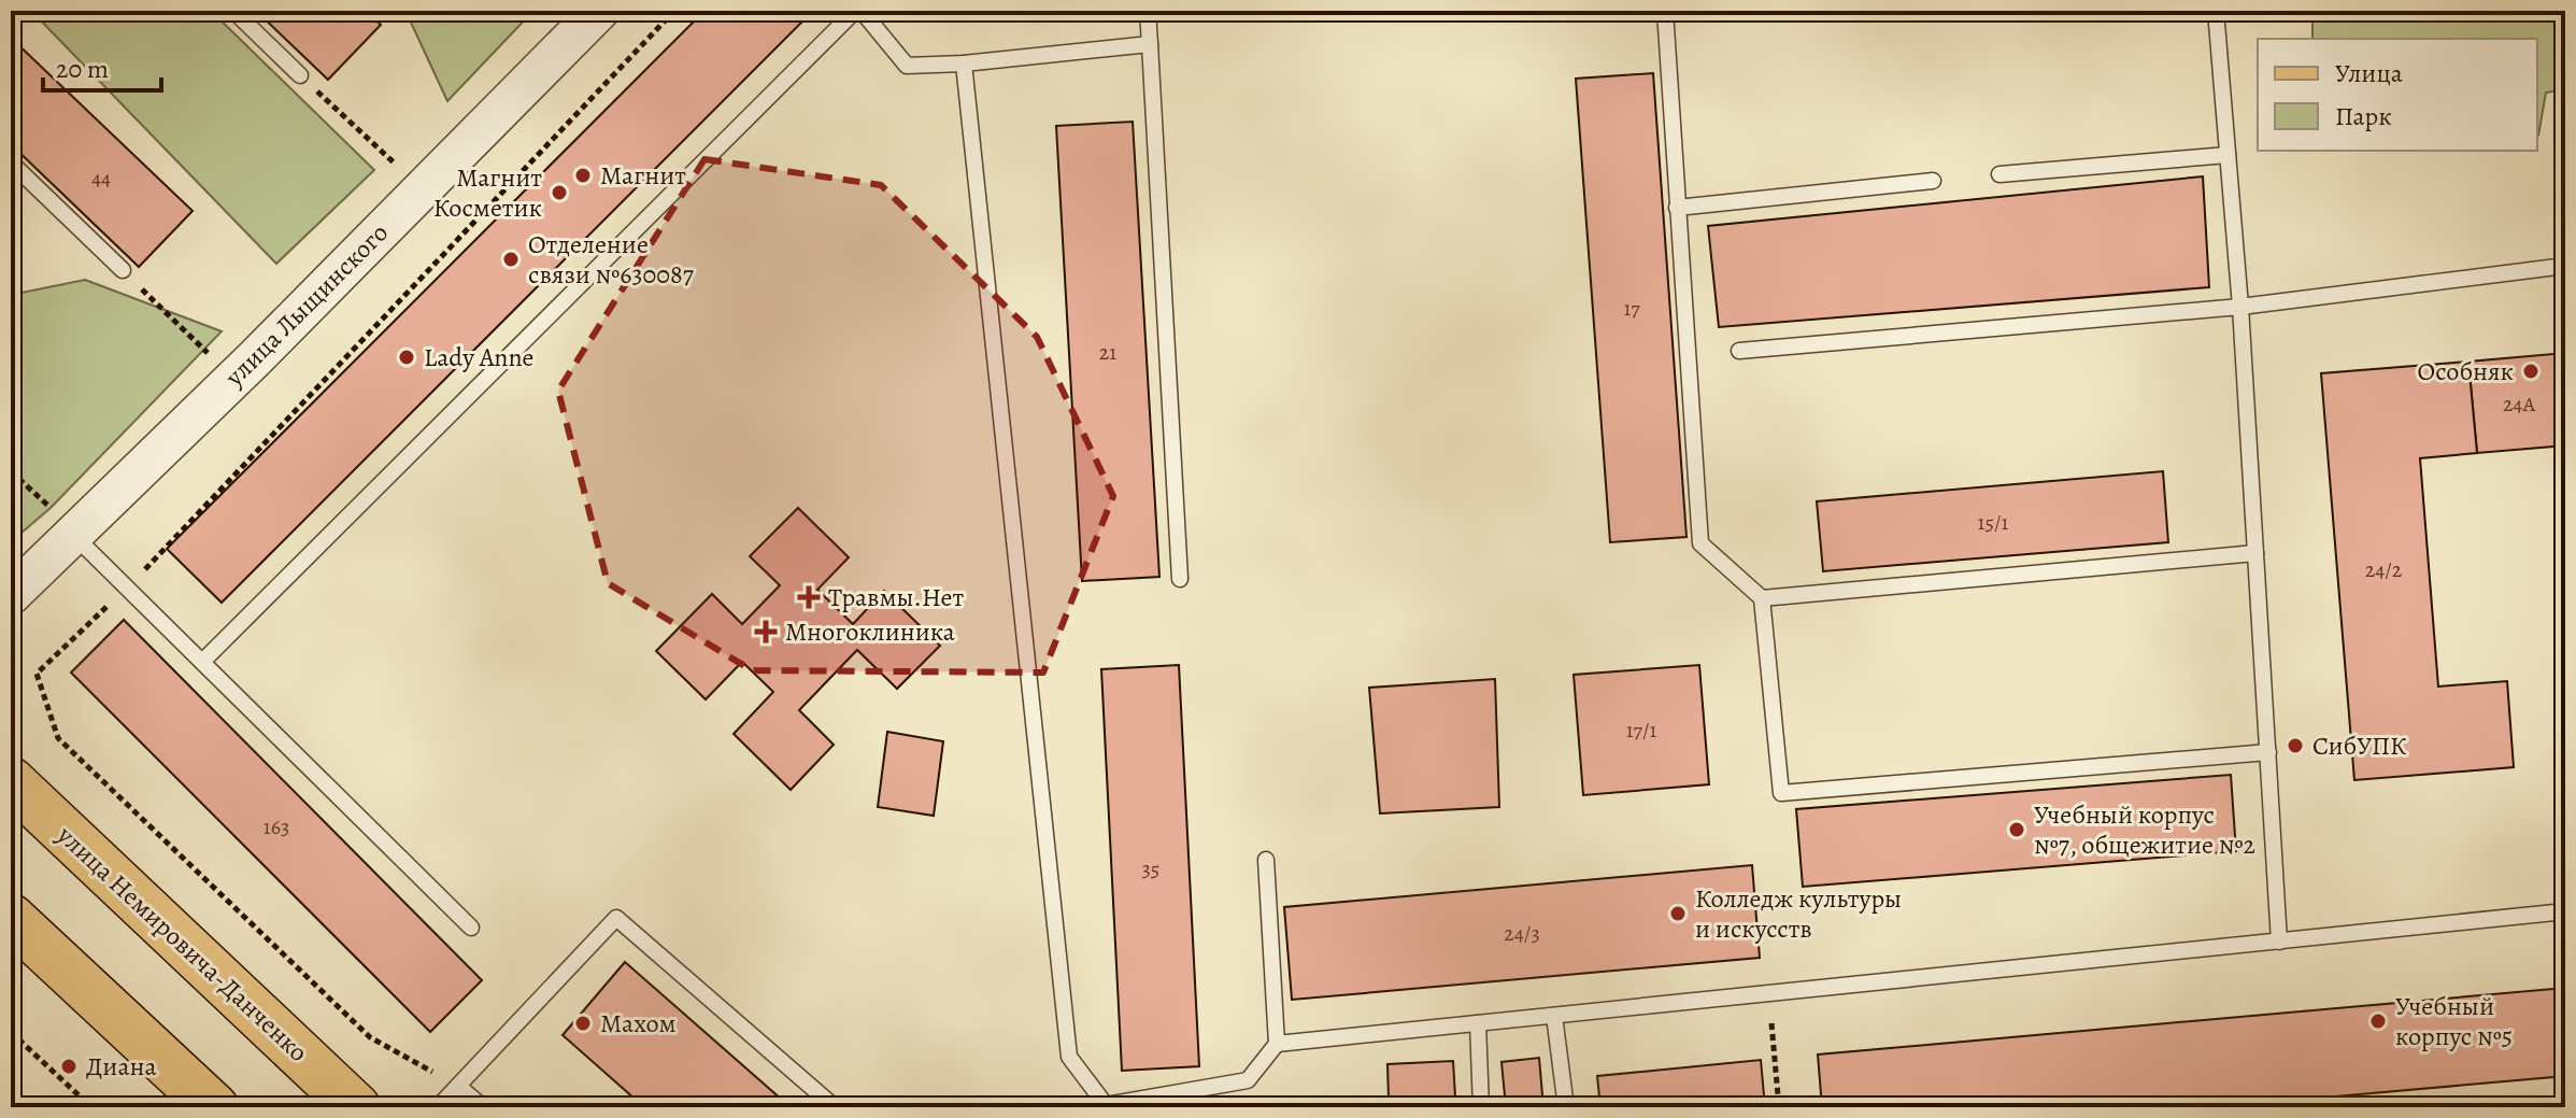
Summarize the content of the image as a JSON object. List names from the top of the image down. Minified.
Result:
{"streets":{"main road":["улица Немировича-Данченко"],"street":["улица Лыщинского"]},"places":{"other":["Магнит","Магнит Косметик","Отделение связи №630087","Lady Anne","Особняк","СибУПК","Учебный корпус №7, общежитие №2","Колледж культуры и искусств","Учебный корпус №5","Махом","Диана"],"health":["Травмы.Нет","Многоклиника"]},"house_numbers":["44","17","21","24А","15/1","24/2","17/1","163","35","24/3"],"legend":["Улица","Парк"],"scale_bar":"20 m"}
